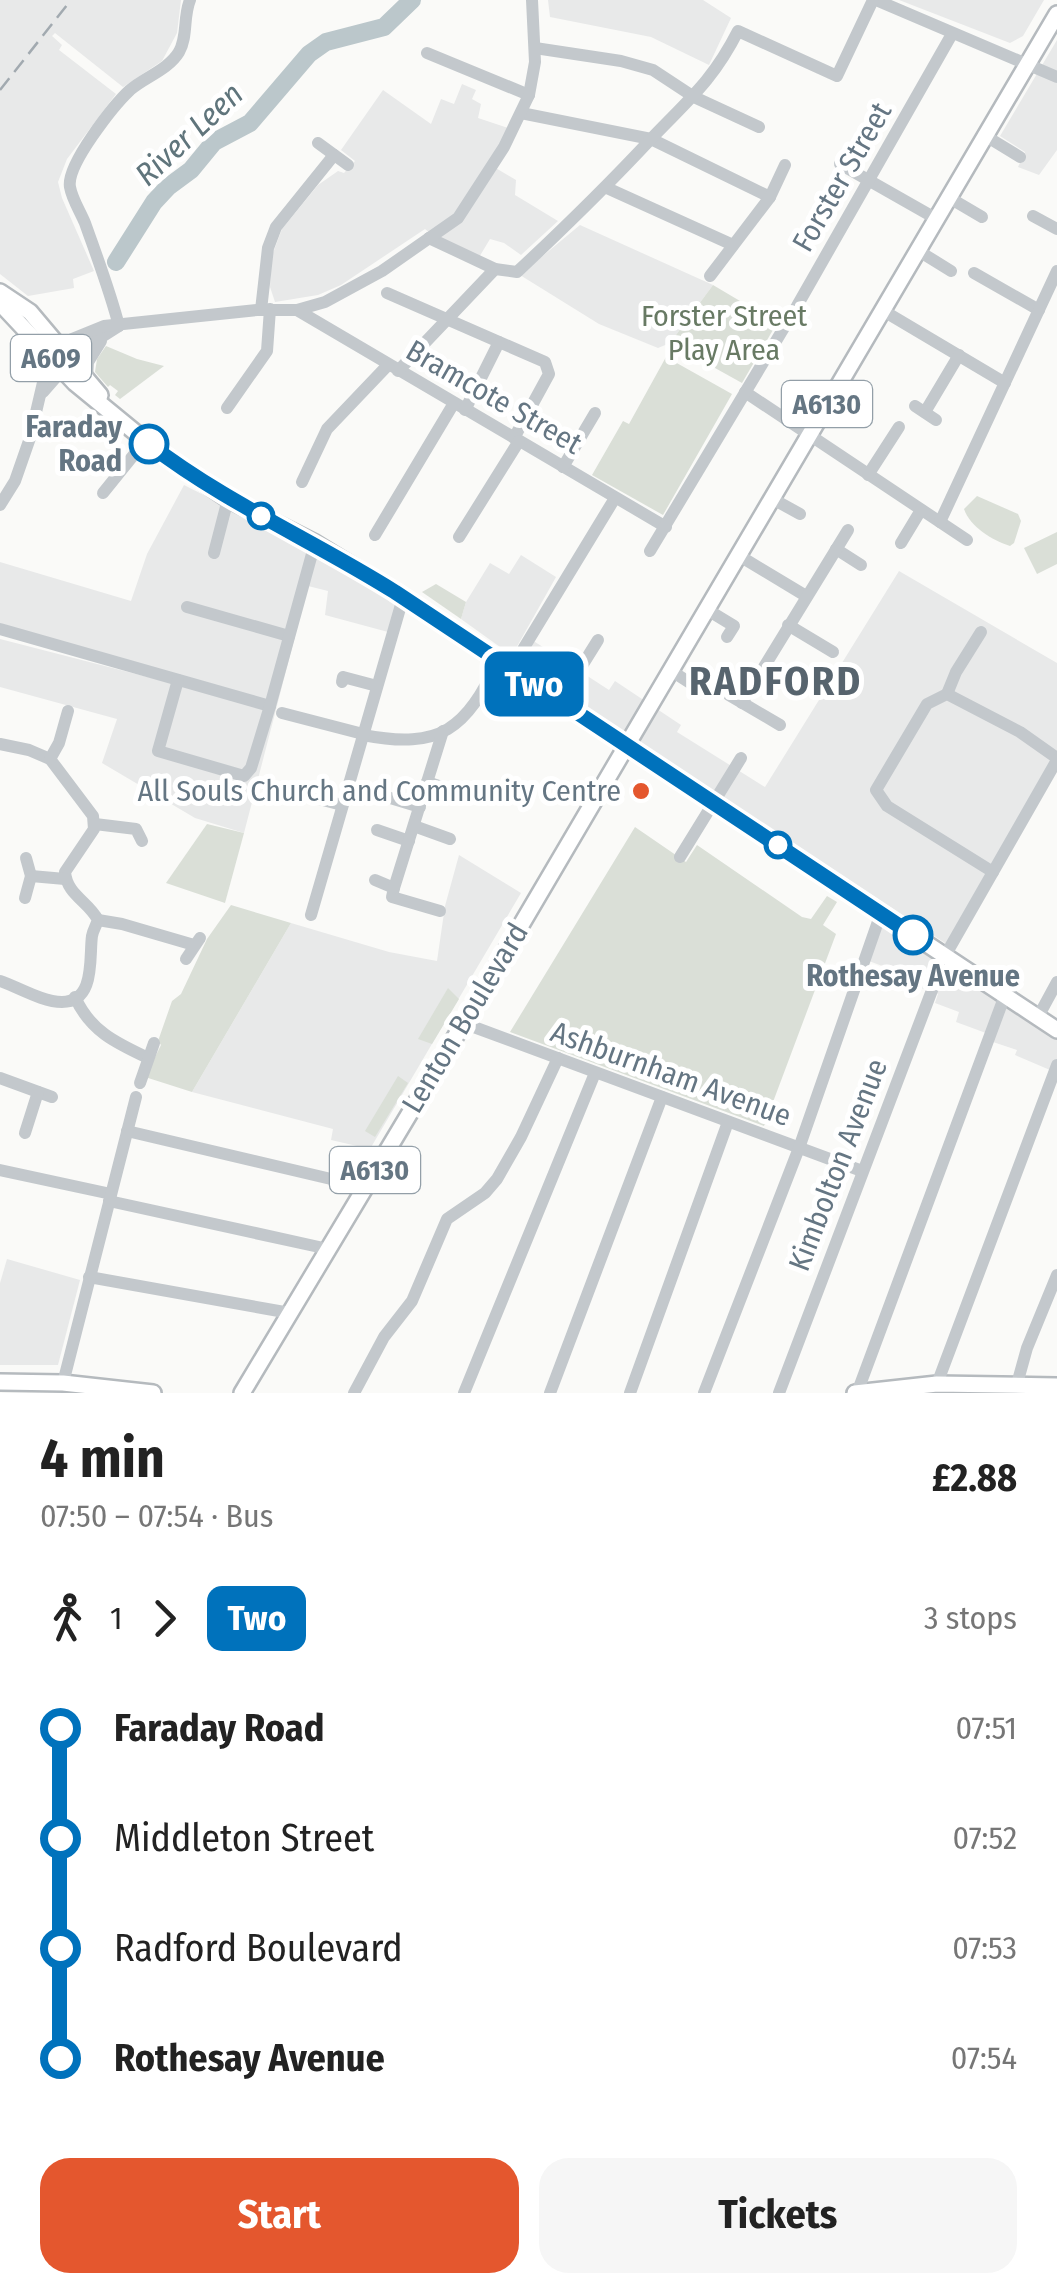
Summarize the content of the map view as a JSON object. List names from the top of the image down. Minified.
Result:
{"streets":{"main road":["A609","A6130","Lenton Boulevard"],"street":["Forster Street","Bramcote Street","Ashburnham Avenue","Kimbolton Avenue"]},"crossings":[["Forster Street","Bramcote Street"],["A609","A6130"],["A609","Lenton Boulevard"],["A609","Kimbolton Avenue"],["A6130","Lenton Boulevard"],["Lenton Boulevard","Ashburnham Avenue"],["Ashburnham Avenue","Kimbolton Avenue"]],"districts":["RADFORD"],"water":["River Leen"],"parks":["Forster Street Play Area"],"places":["Faraday Road","All Souls Church and Community Centre","Rothesay Avenue"],"lines":["bus line Two"],"page":{"on_map":"Two","heading":["4 min","07:50 – 07:54 · Bus","£2.88"],"legs":["1","Two","3 stops"],"list":[{"name":"Faraday Road","value":"07:51"},{"name":"Middleton Street","value":"07:52"},{"name":"Radford Boulevard","value":"07:53"},{"name":"Rothesay Avenue","value":"07:54"}],"buttons":["Start","Tickets"]}}
